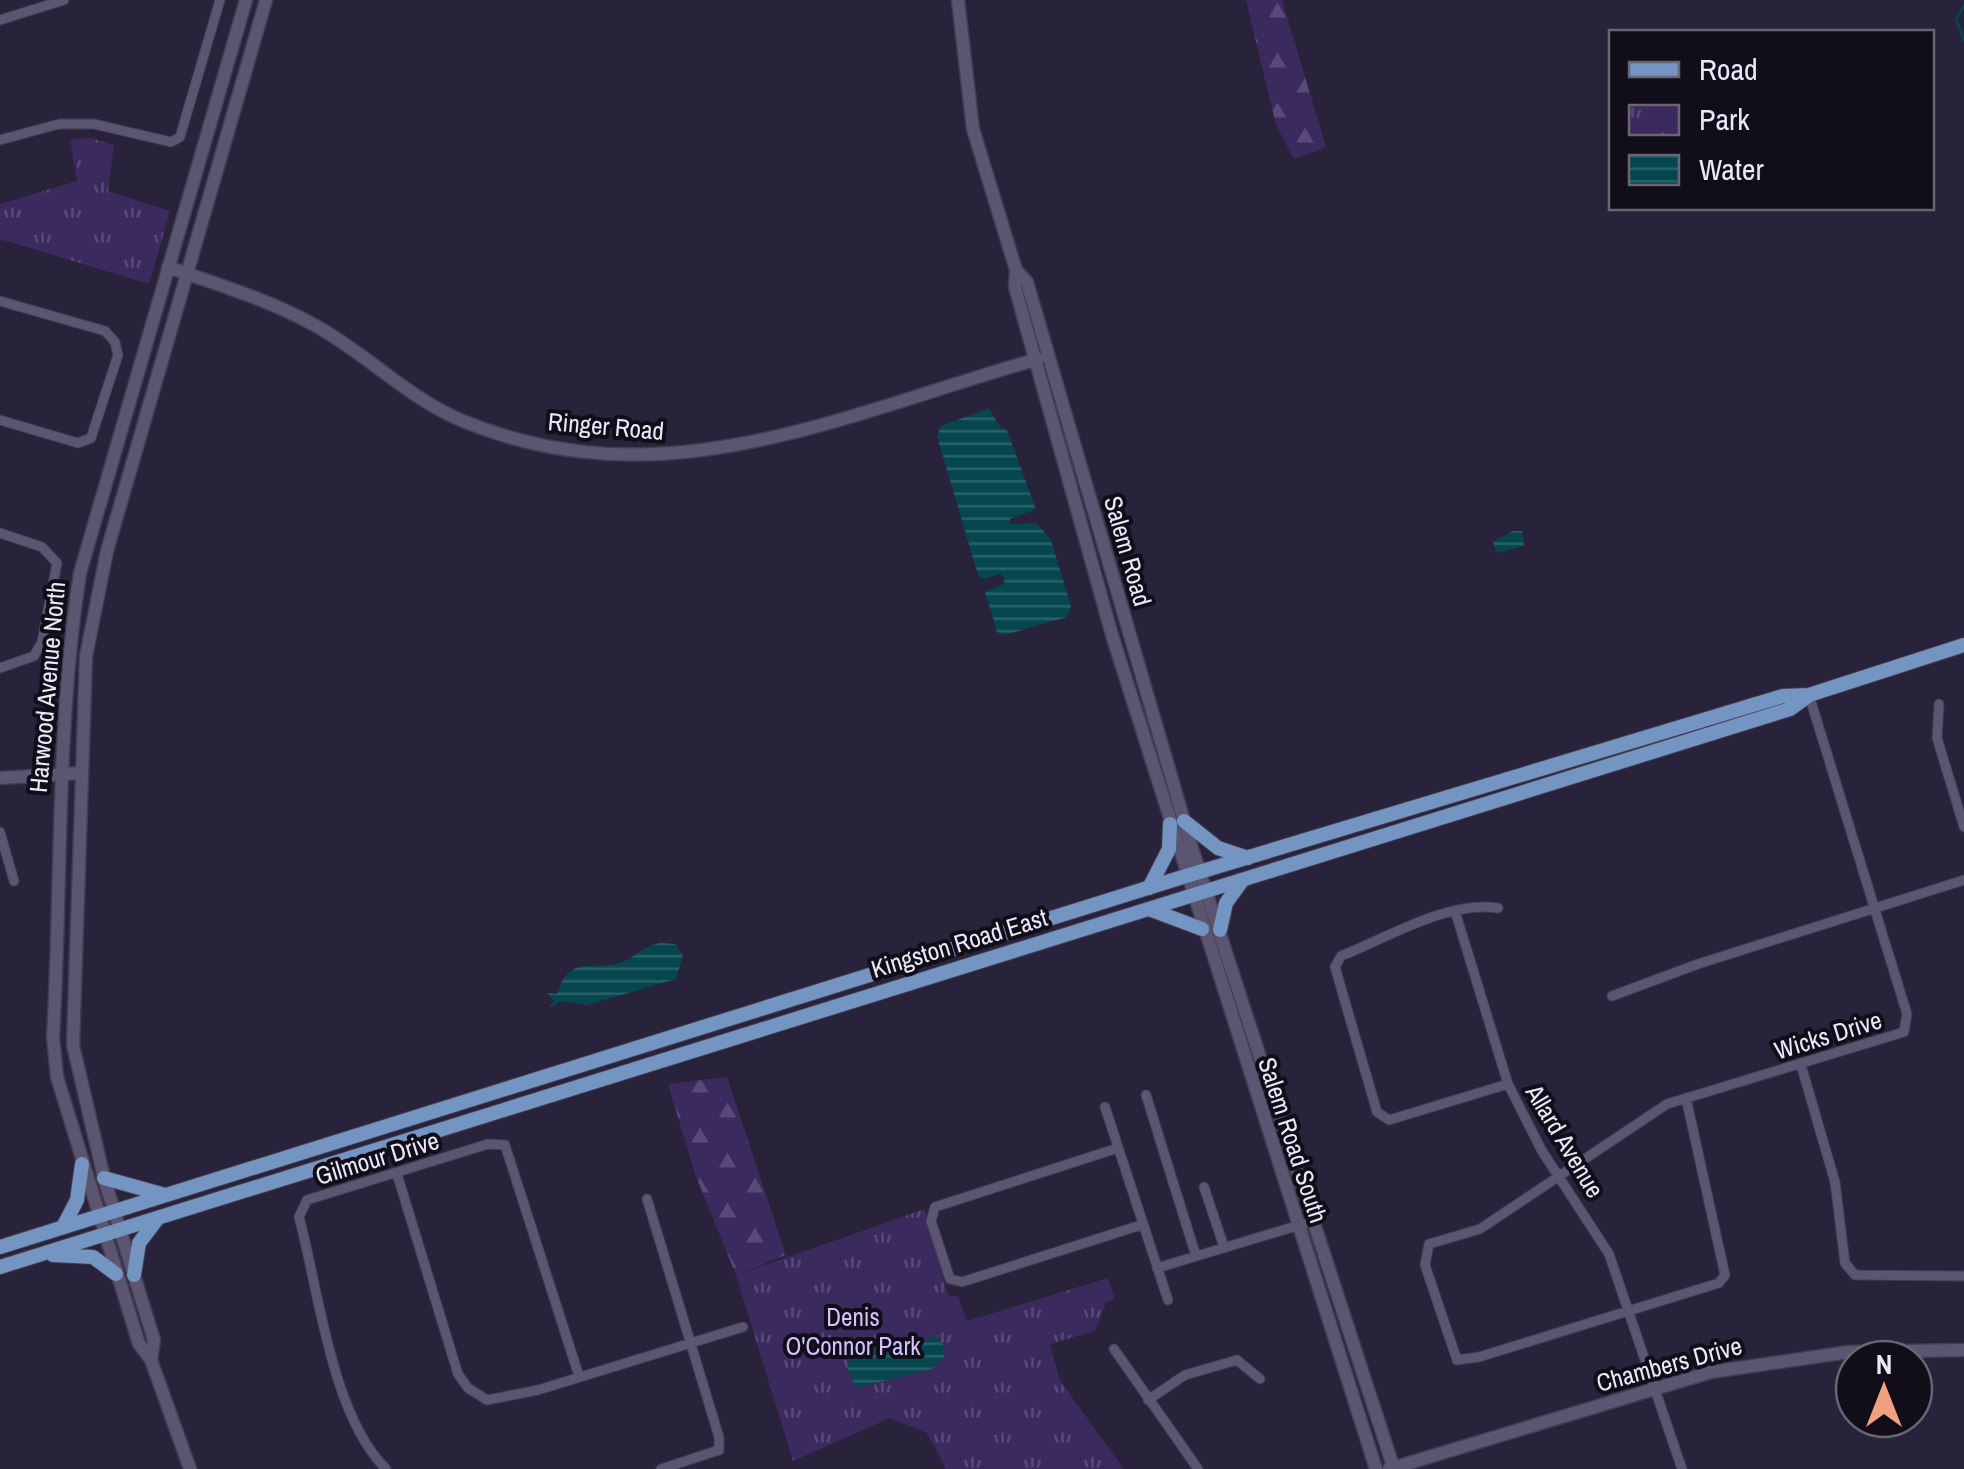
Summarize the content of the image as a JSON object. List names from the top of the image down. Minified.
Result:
{"streets":{"main road":["Ringer Road","Salem Road","Harwood Avenue North","Kingston Road East","Salem Road South","Chambers Drive"],"street":["Wicks Drive","Allard Avenue","Gilmour Drive"]},"crossings":[["Ringer Road","Salem Road"],["Ringer Road","Harwood Avenue North"],["Salem Road","Salem Road South"],["Harwood Avenue North","Kingston Road East"],["Kingston Road East","Wicks Drive"],["Kingston Road East","Salem Road South"],["Wicks Drive","Allard Avenue"],["Salem Road South","Chambers Drive"],["Allard Avenue","Chambers Drive"]],"parks":["Denis O'Connor Park"],"legend":["Road","Park","Water"],"north":"top"}
